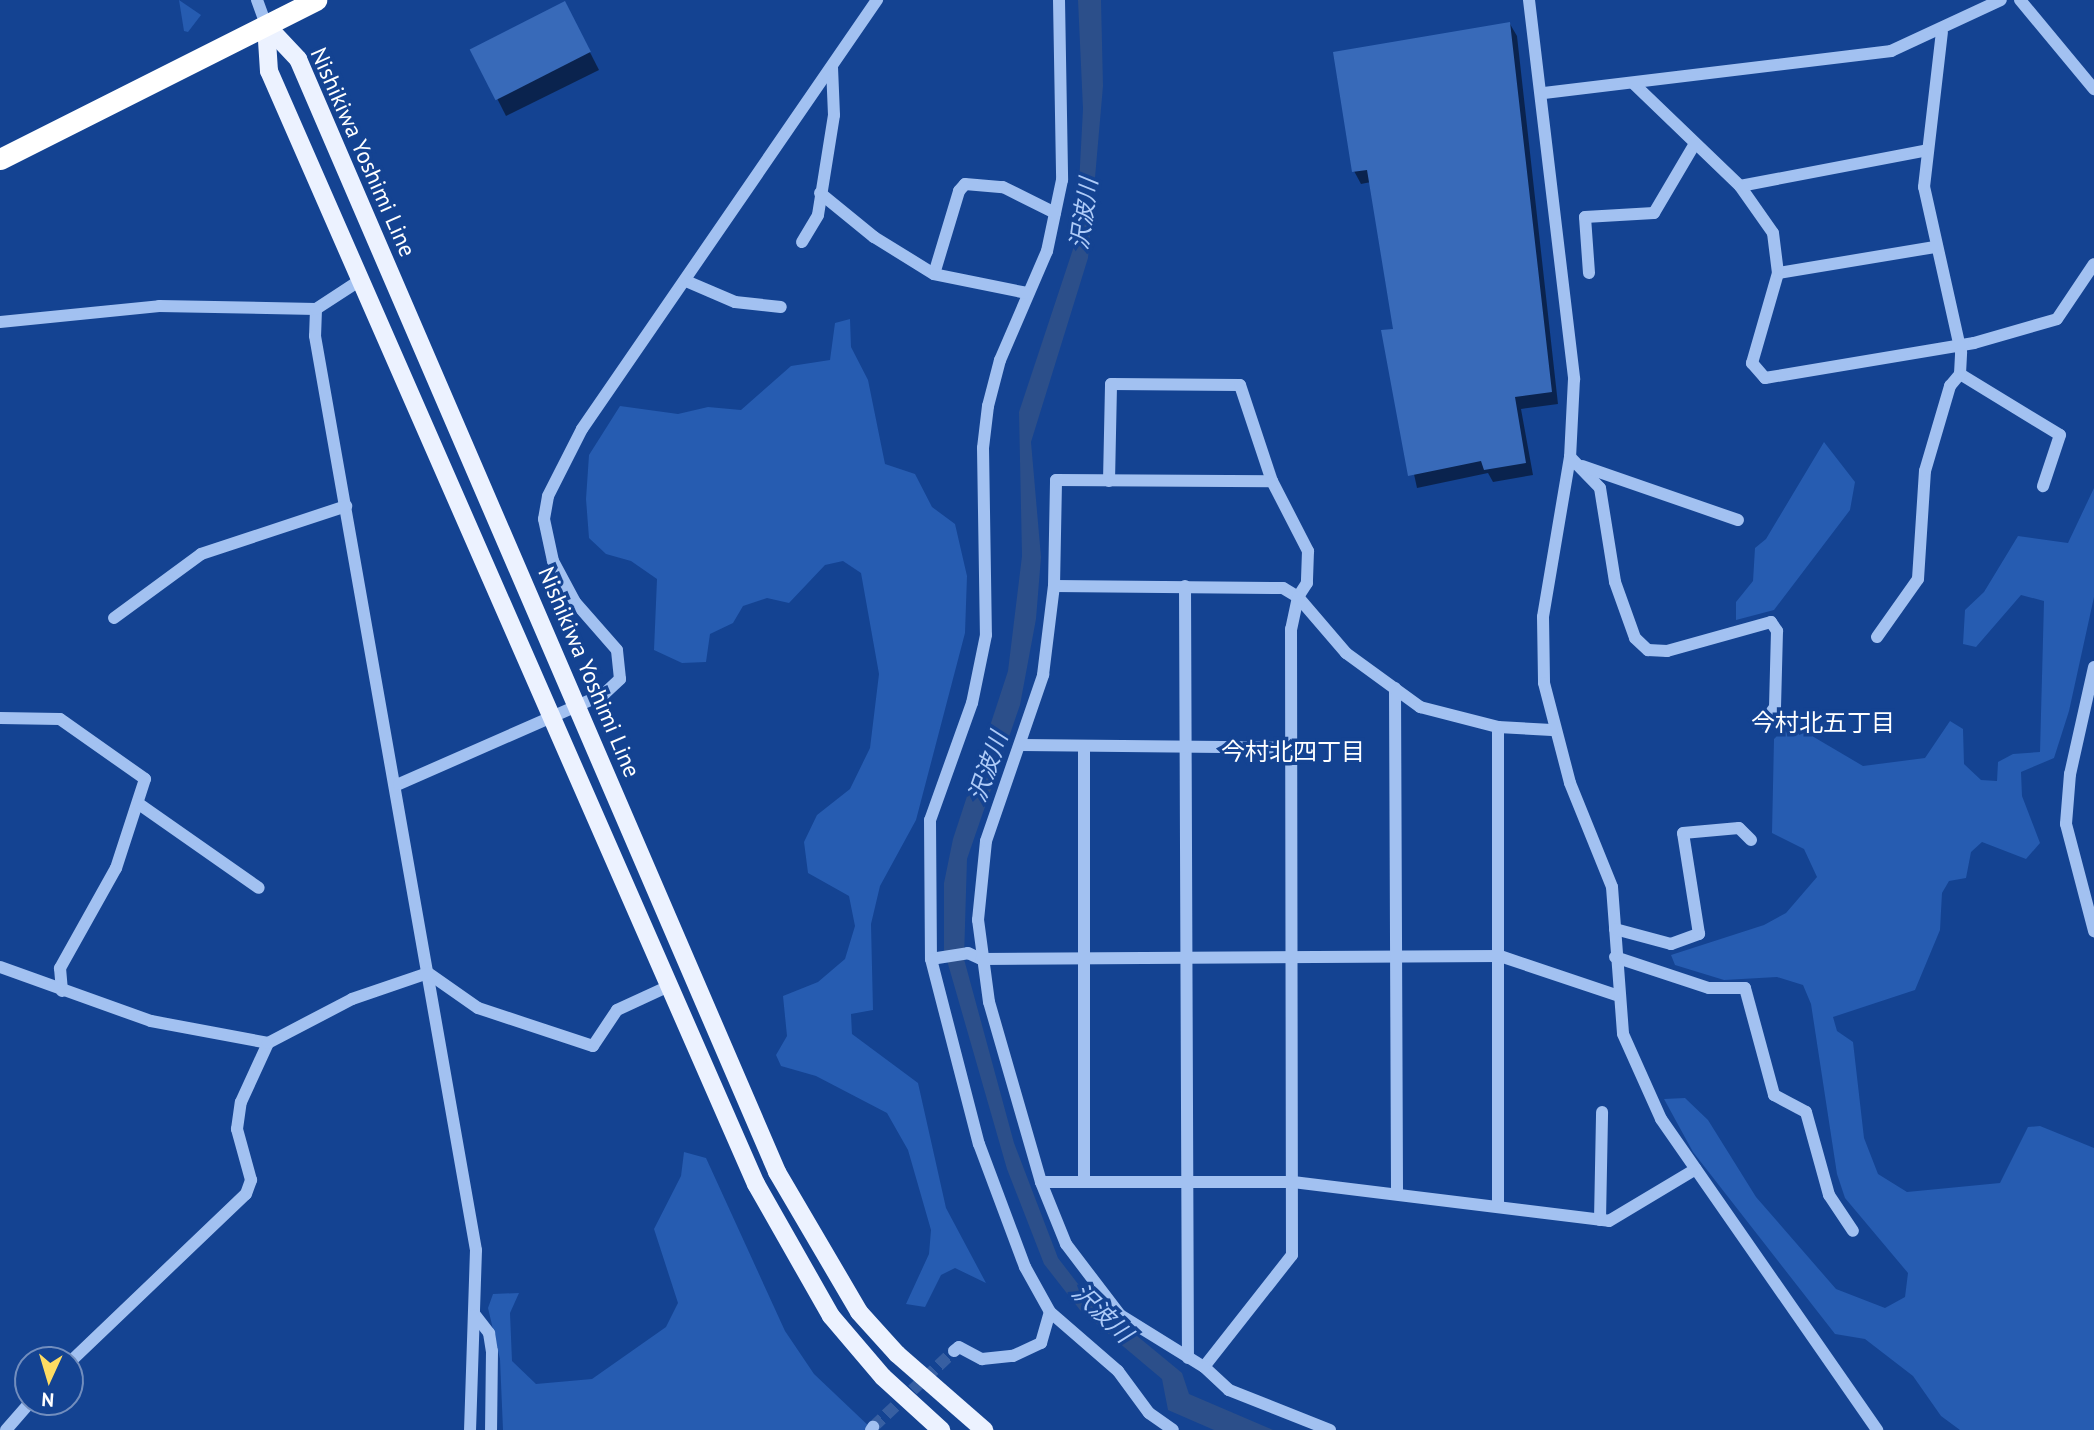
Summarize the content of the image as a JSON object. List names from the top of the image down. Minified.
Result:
{"streets":{"main road":["Nishikiwa Yoshimi Line"]},"districts":["今村北五丁目","今村北四丁目"],"water":["沢波川"],"north":"bottom"}
